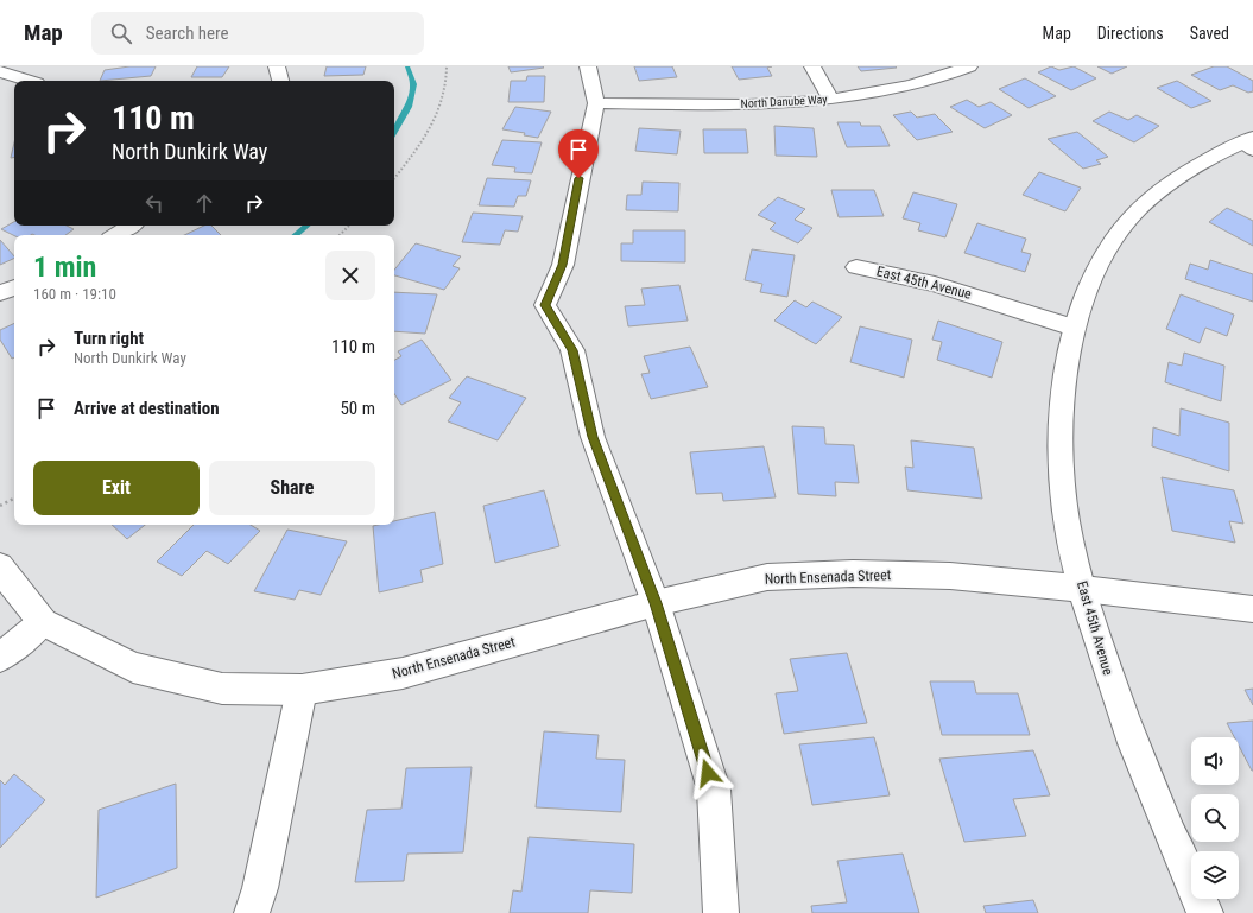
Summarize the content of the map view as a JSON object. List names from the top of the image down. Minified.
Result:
{"streets":{"street":["North Danube Way","East 45th Avenue","North Ensenada Street"]},"crossings":[["East 45th Avenue","North Ensenada Street"]],"page":{"header":"Map","search":"Search here","nav":["Map","Directions","Saved"],"turn":["110 m","North Dunkirk Way"],"heading":["1 min","160 m · 19:10"],"list":[{"name":"Turn right","note":"North Dunkirk Way","value":"110 m"},{"name":"Arrive at destination","value":"50 m"}],"buttons":["Exit","Share"]}}
